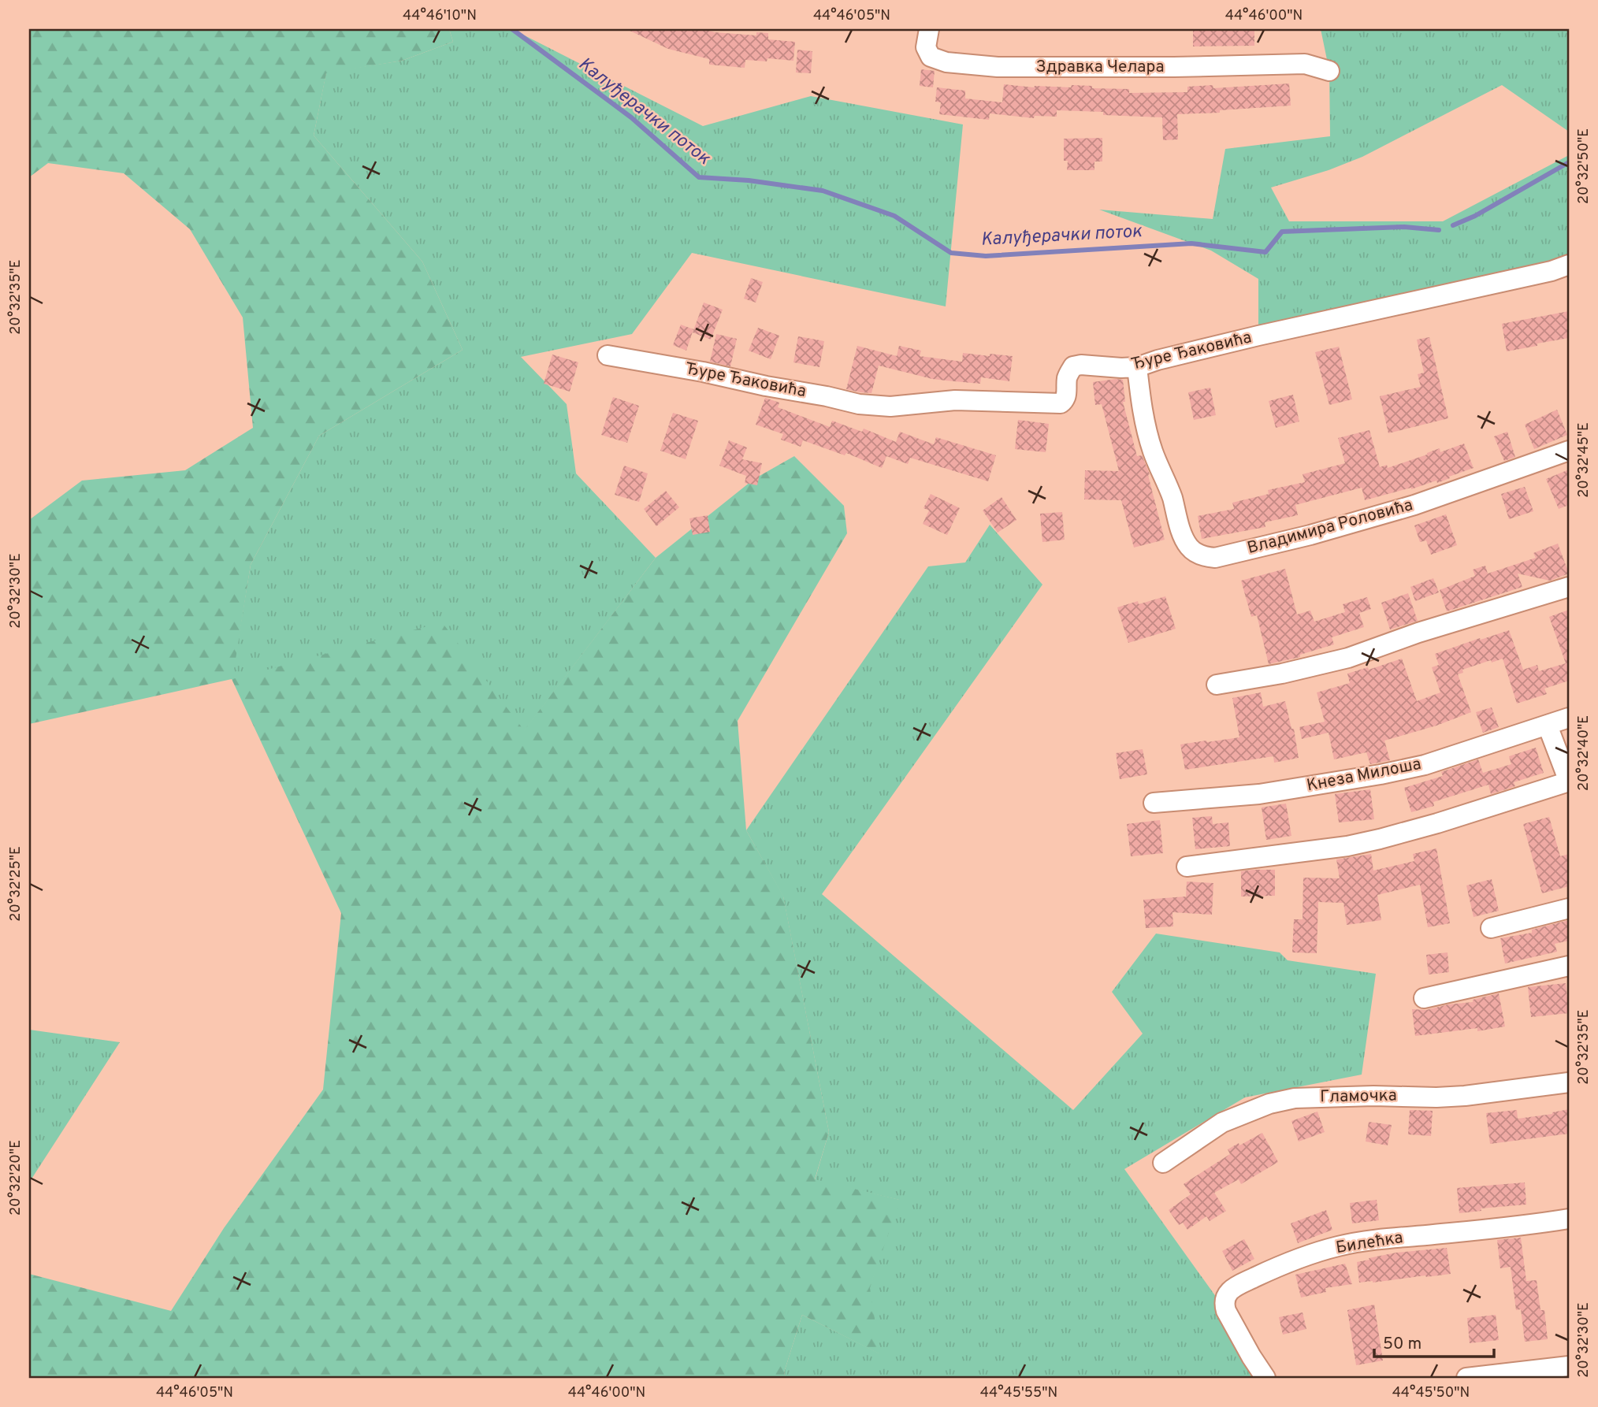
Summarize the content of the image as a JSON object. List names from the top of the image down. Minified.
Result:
{"streets":{"street":["Здравка Челара","Ђуре Ђаковића","Владимира Роловића","Кнеза Милоша","Гламочка","Билећка"]},"crossings":[["Ђуре Ђаковића","Владимира Роловића"]],"water":["Калуђерачки поток"],"scale_bar":"50 m","coordinates":["44°46'10\"N","44°46'05\"N","44°46'00\"N","20°32'50\"E","20°32'35\"E","20°32'45\"E","20°32'30\"E","20°32'40\"E","20°32'25\"E","20°32'20\"E","44°45'55\"N","44°45'50\"N"]}
